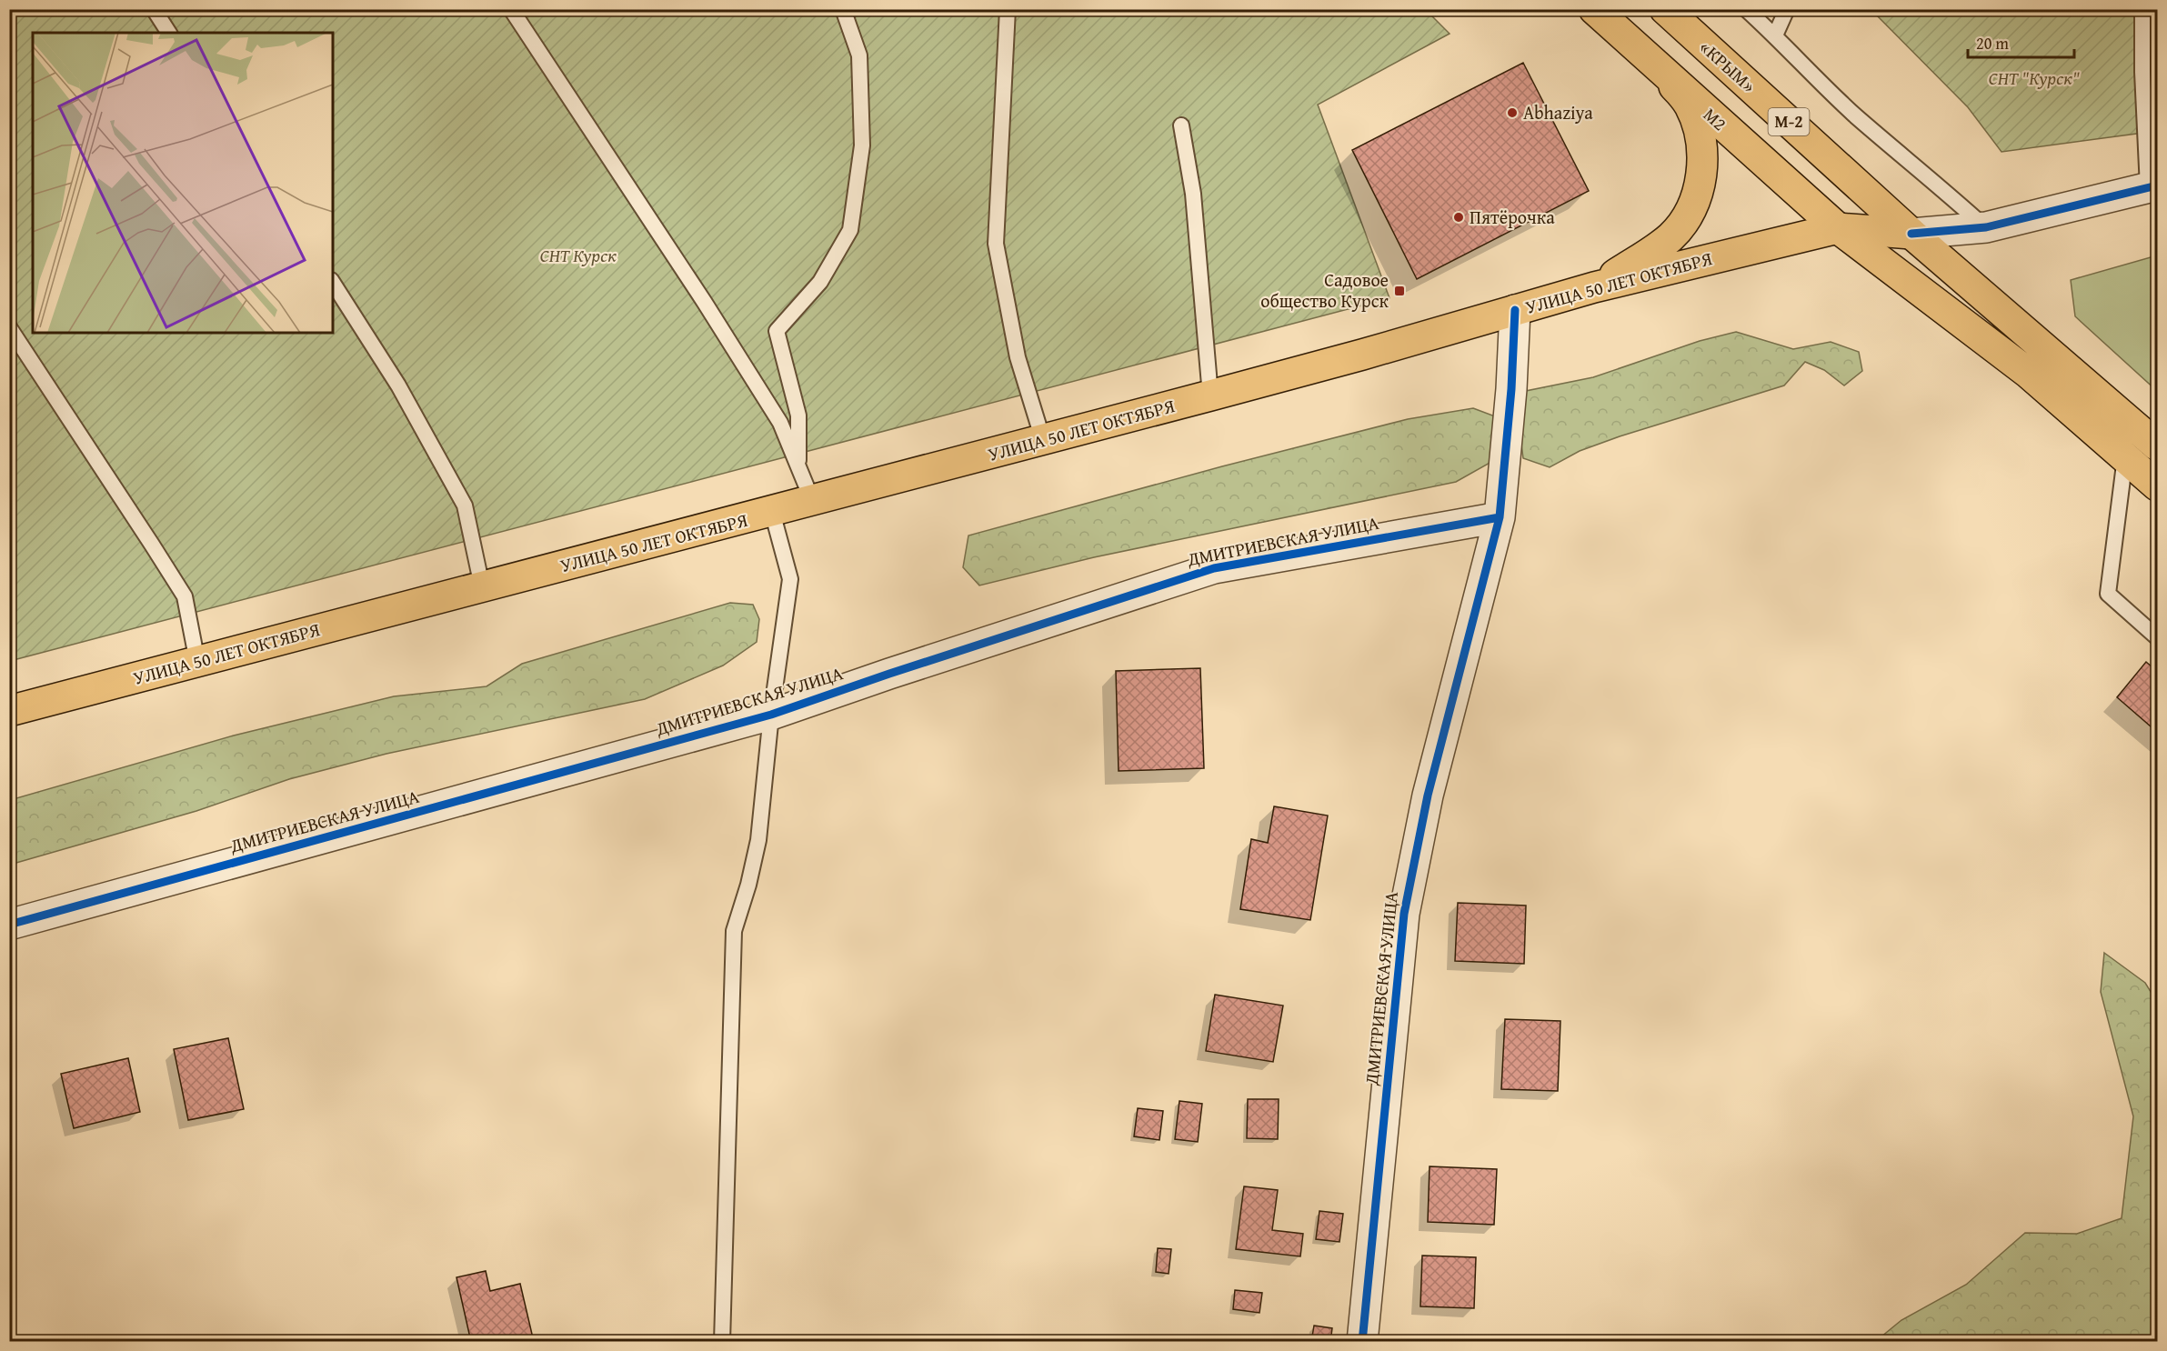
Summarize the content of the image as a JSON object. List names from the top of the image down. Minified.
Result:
{"streets":{"main road":["«КРЫМ»","М2","М-2","УЛИЦА 50 ЛЕТ ОКТЯБРЯ"],"street":["ДМИТРИЕВСКАЯ УЛИЦА"]},"crossings":[["«КРЫМ»","УЛИЦА 50 ЛЕТ ОКТЯБРЯ"],["М2","УЛИЦА 50 ЛЕТ ОКТЯБРЯ"],["УЛИЦА 50 ЛЕТ ОКТЯБРЯ","ДМИТРИЕВСКАЯ УЛИЦА"]],"parks":["СНТ \"Курск\"","СНТ Курск"],"places":{"other":["Abhaziya","Пятёрочка"],"transit":["Садовое общество Курск"]},"scale_bar":"20 m"}
